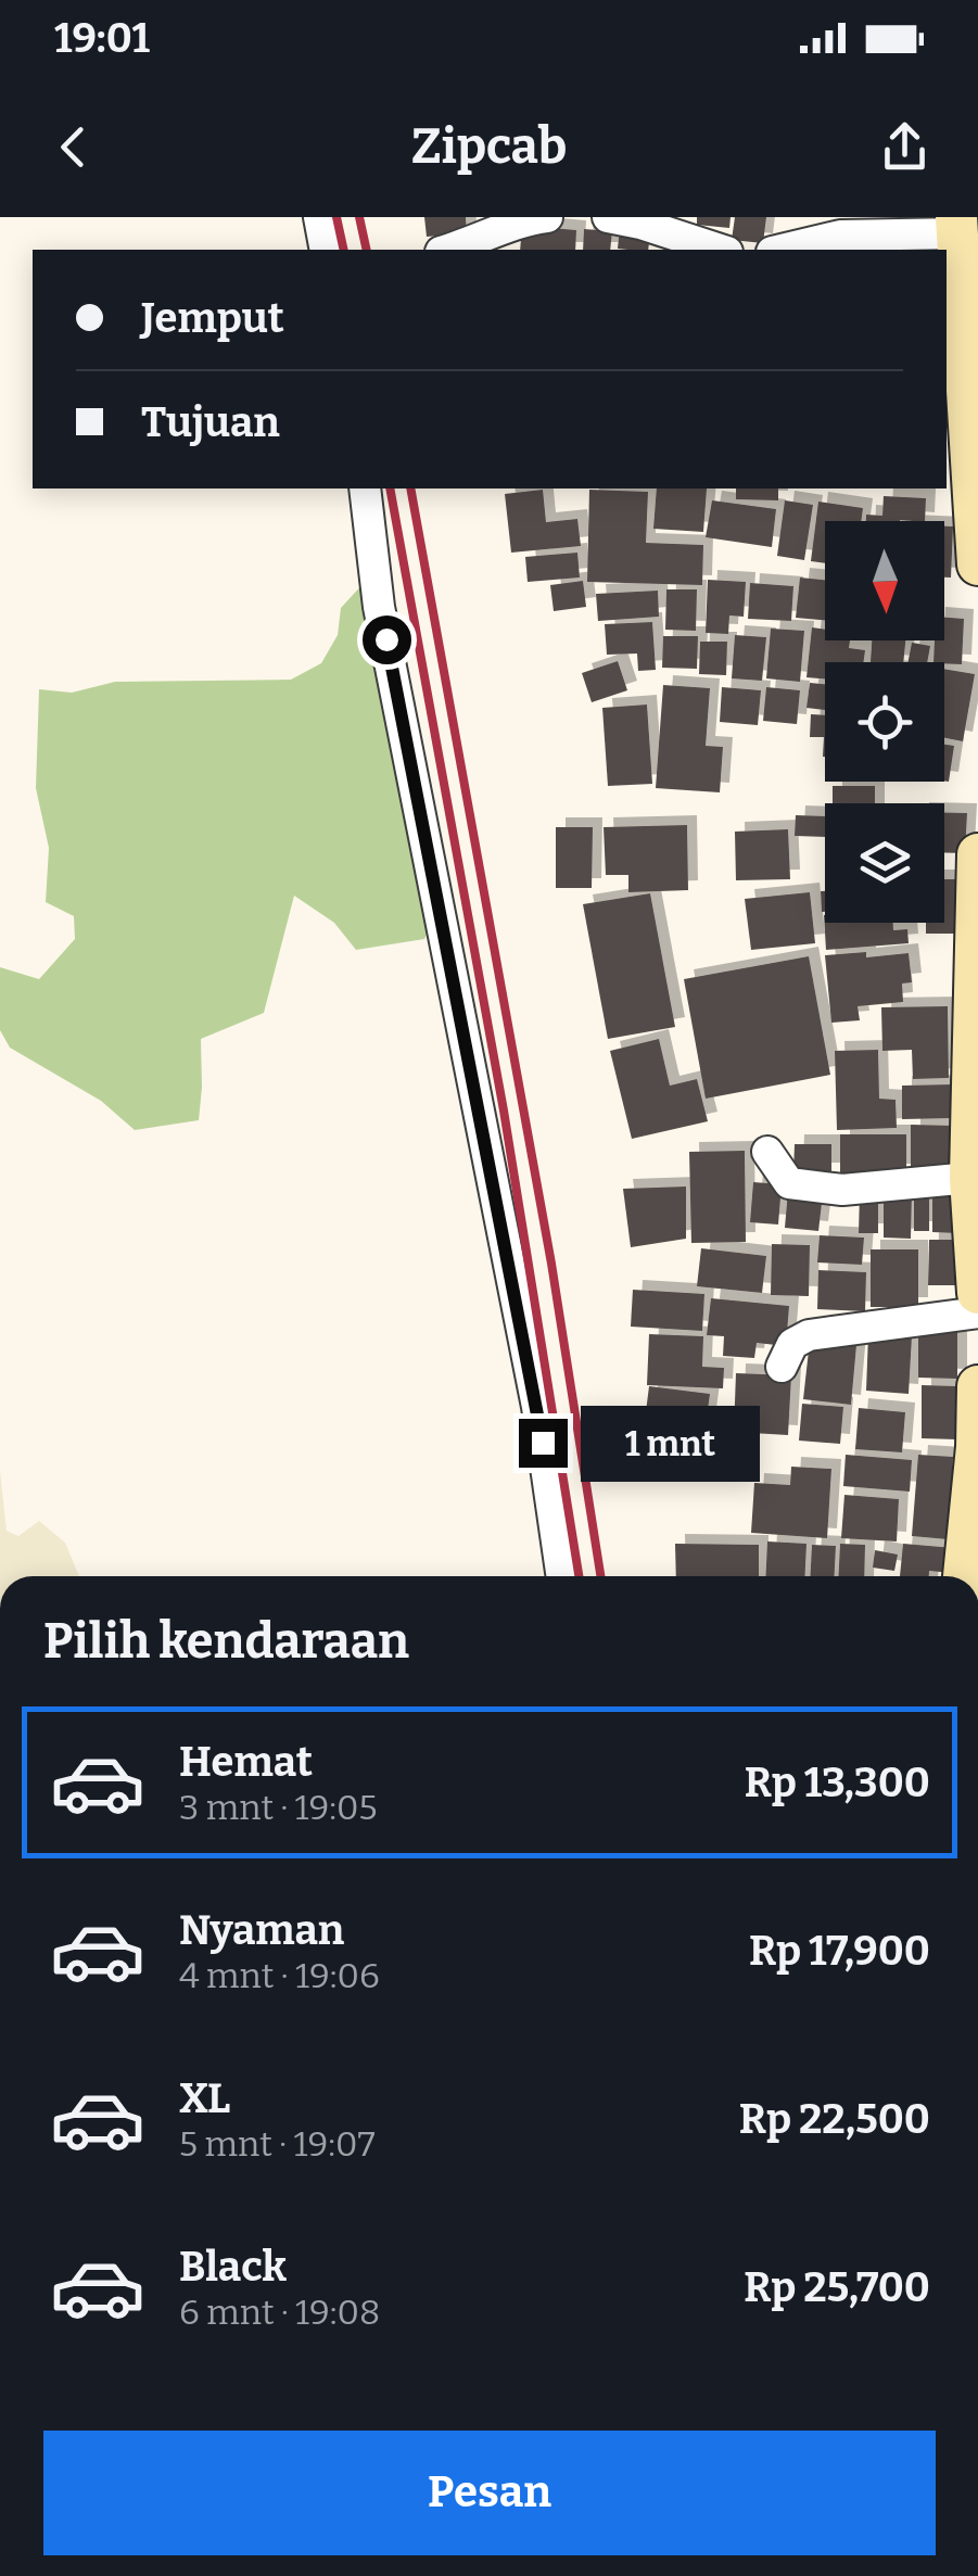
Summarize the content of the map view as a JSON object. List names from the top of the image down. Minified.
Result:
{"north":"bottom","page":{"status":"19:01","header":"Zipcab","banner":["Jemput","Tujuan"],"bubble":"1 mnt","heading":"Pilih kendaraan","list":[{"name":"Hemat","note":"3 mnt · 19:05","value":"Rp 13,300"},{"name":"Nyaman","note":"4 mnt · 19:06","value":"Rp 17,900"},{"name":"XL","note":"5 mnt · 19:07","value":"Rp 22,500"},{"name":"Black","note":"6 mnt · 19:08","value":"Rp 25,700"}],"buttons":"Pesan"}}
